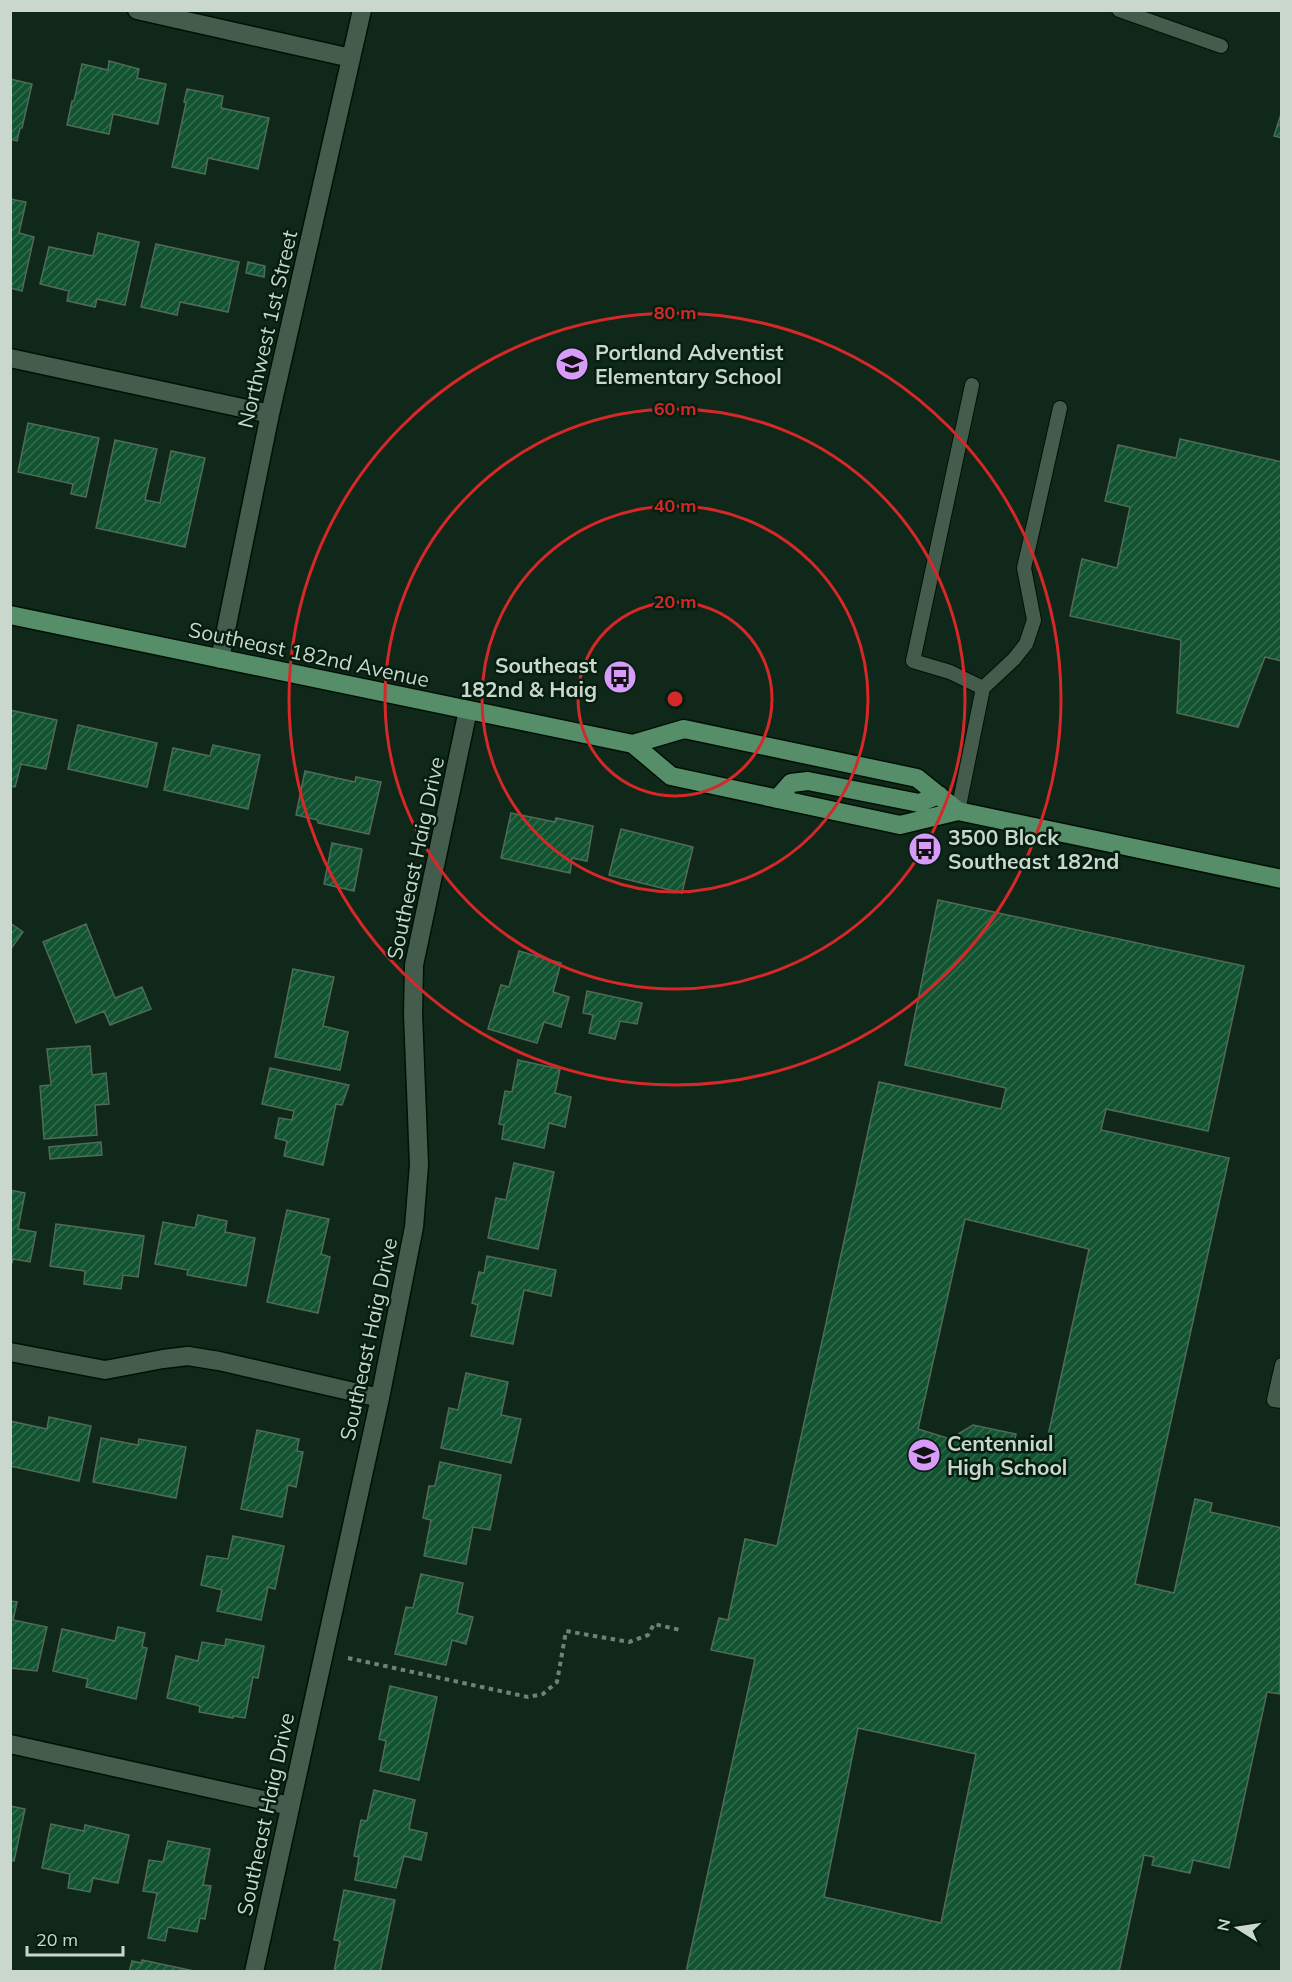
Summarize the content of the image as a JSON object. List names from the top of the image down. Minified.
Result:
{"streets":{"main road":["Southeast 182nd Avenue"],"street":["Northwest 1st Street","Southeast Haig Drive"]},"crossings":[["Northwest 1st Street","Southeast 182nd Avenue"],["Southeast 182nd Avenue","Southeast Haig Drive"]],"places":{"school or university":["Portland Adventist Elementary School","Centennial High School"],"bus stop":["Southeast 182nd & Haig","3500 Block Southeast 182nd"]},"scale_bar":"20 m","north":"left","rings":["80 m","60 m","40 m","20 m"]}
